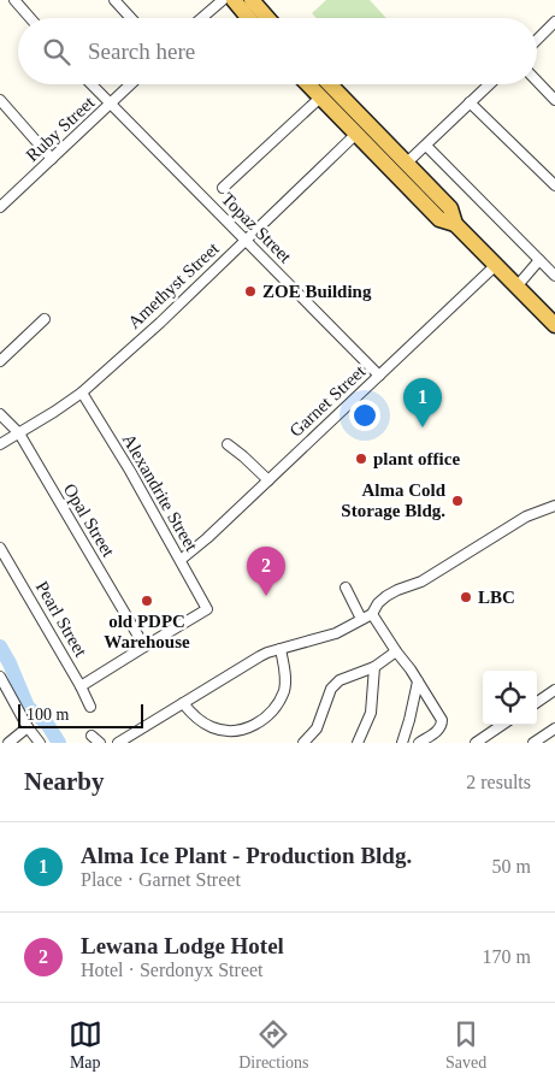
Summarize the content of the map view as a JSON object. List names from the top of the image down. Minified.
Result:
{"streets":{"street":["Ruby Street","Topaz Street","Amethyst Street","Garnet Street","Alexandrite Street","Opal Street","Pearl Street"]},"crossings":[["Ruby Street","Topaz Street"],["Topaz Street","Amethyst Street"],["Topaz Street","Garnet Street"],["Amethyst Street","Alexandrite Street"],["Amethyst Street","Opal Street"],["Garnet Street","Alexandrite Street"],["Alexandrite Street","Opal Street"]],"places":["ZOE Building","plant office","Alma Cold Storage Bldg.","LBC","old PDPC Warehouse"],"scale_bar":"100 m","page":{"search":"Search here","pins":["1","2"],"scale":"100 m","heading":["Nearby","2 results"],"list":[{"mark":"1","name":"Alma Ice Plant - Production Bldg.","note":"Place · Garnet Street","value":"50 m"},{"mark":"2","name":"Lewana Lodge Hotel","note":"Hotel · Serdonyx Street","value":"170 m"}],"nav":["Map","Directions","Saved"]}}
